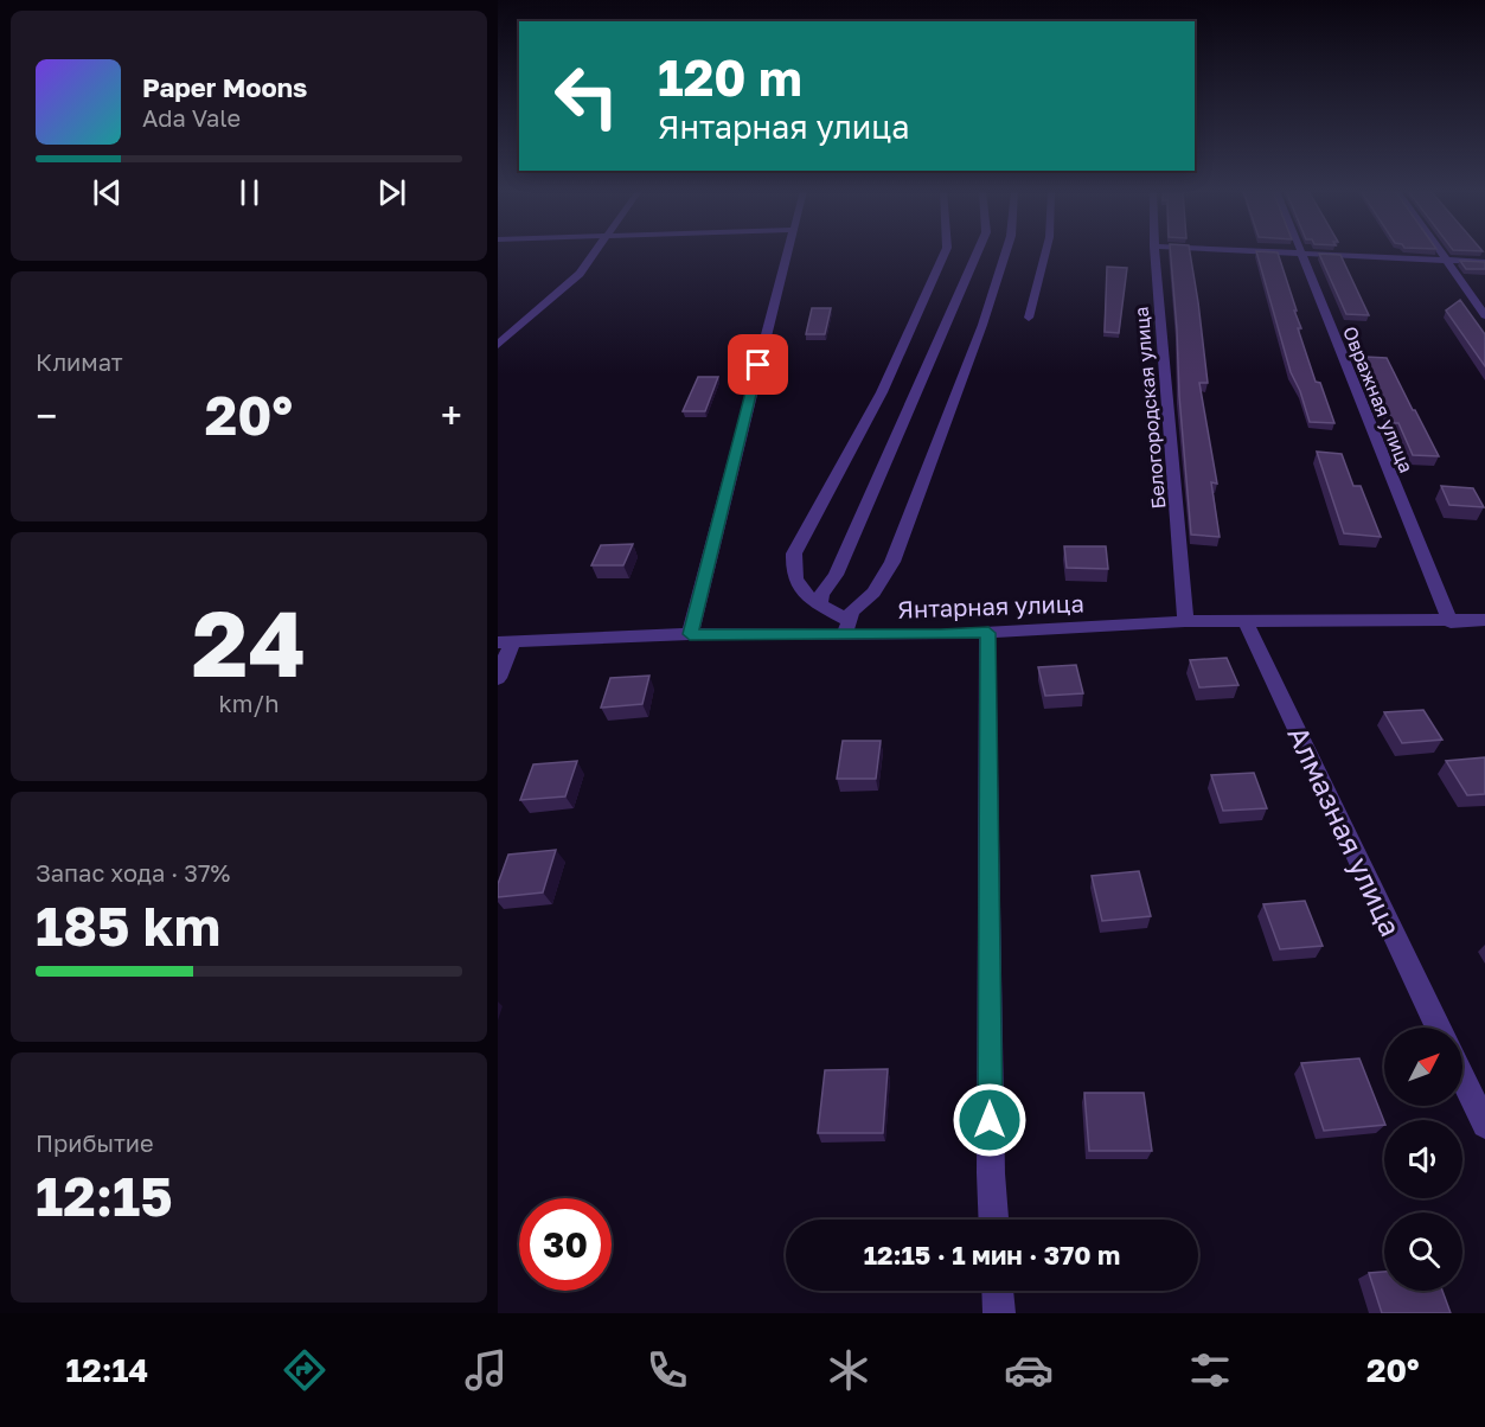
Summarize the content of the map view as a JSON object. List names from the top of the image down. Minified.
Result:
{"streets":{"street":["Овражная улица","Белогородская улица","Янтарная улица","Алмазная улица"]},"crossings":[["Овражная улица","Янтарная улица"],["Белогородская улица","Янтарная улица"],["Янтарная улица","Алмазная улица"]],"north":"top right","page":{"turn":["120 m","Янтарная улица"],"song":["Paper Moons","Ada Vale"],"tile":["Климат",["24","km/h"],["Запас хода · 37%","185 km"],["Прибытие","12:15"]],"heat":["−","20°","+"],"limit":"30","trip":"12:15 · 1 мин · 370 m","tabs":["12:14","20°"]}}
